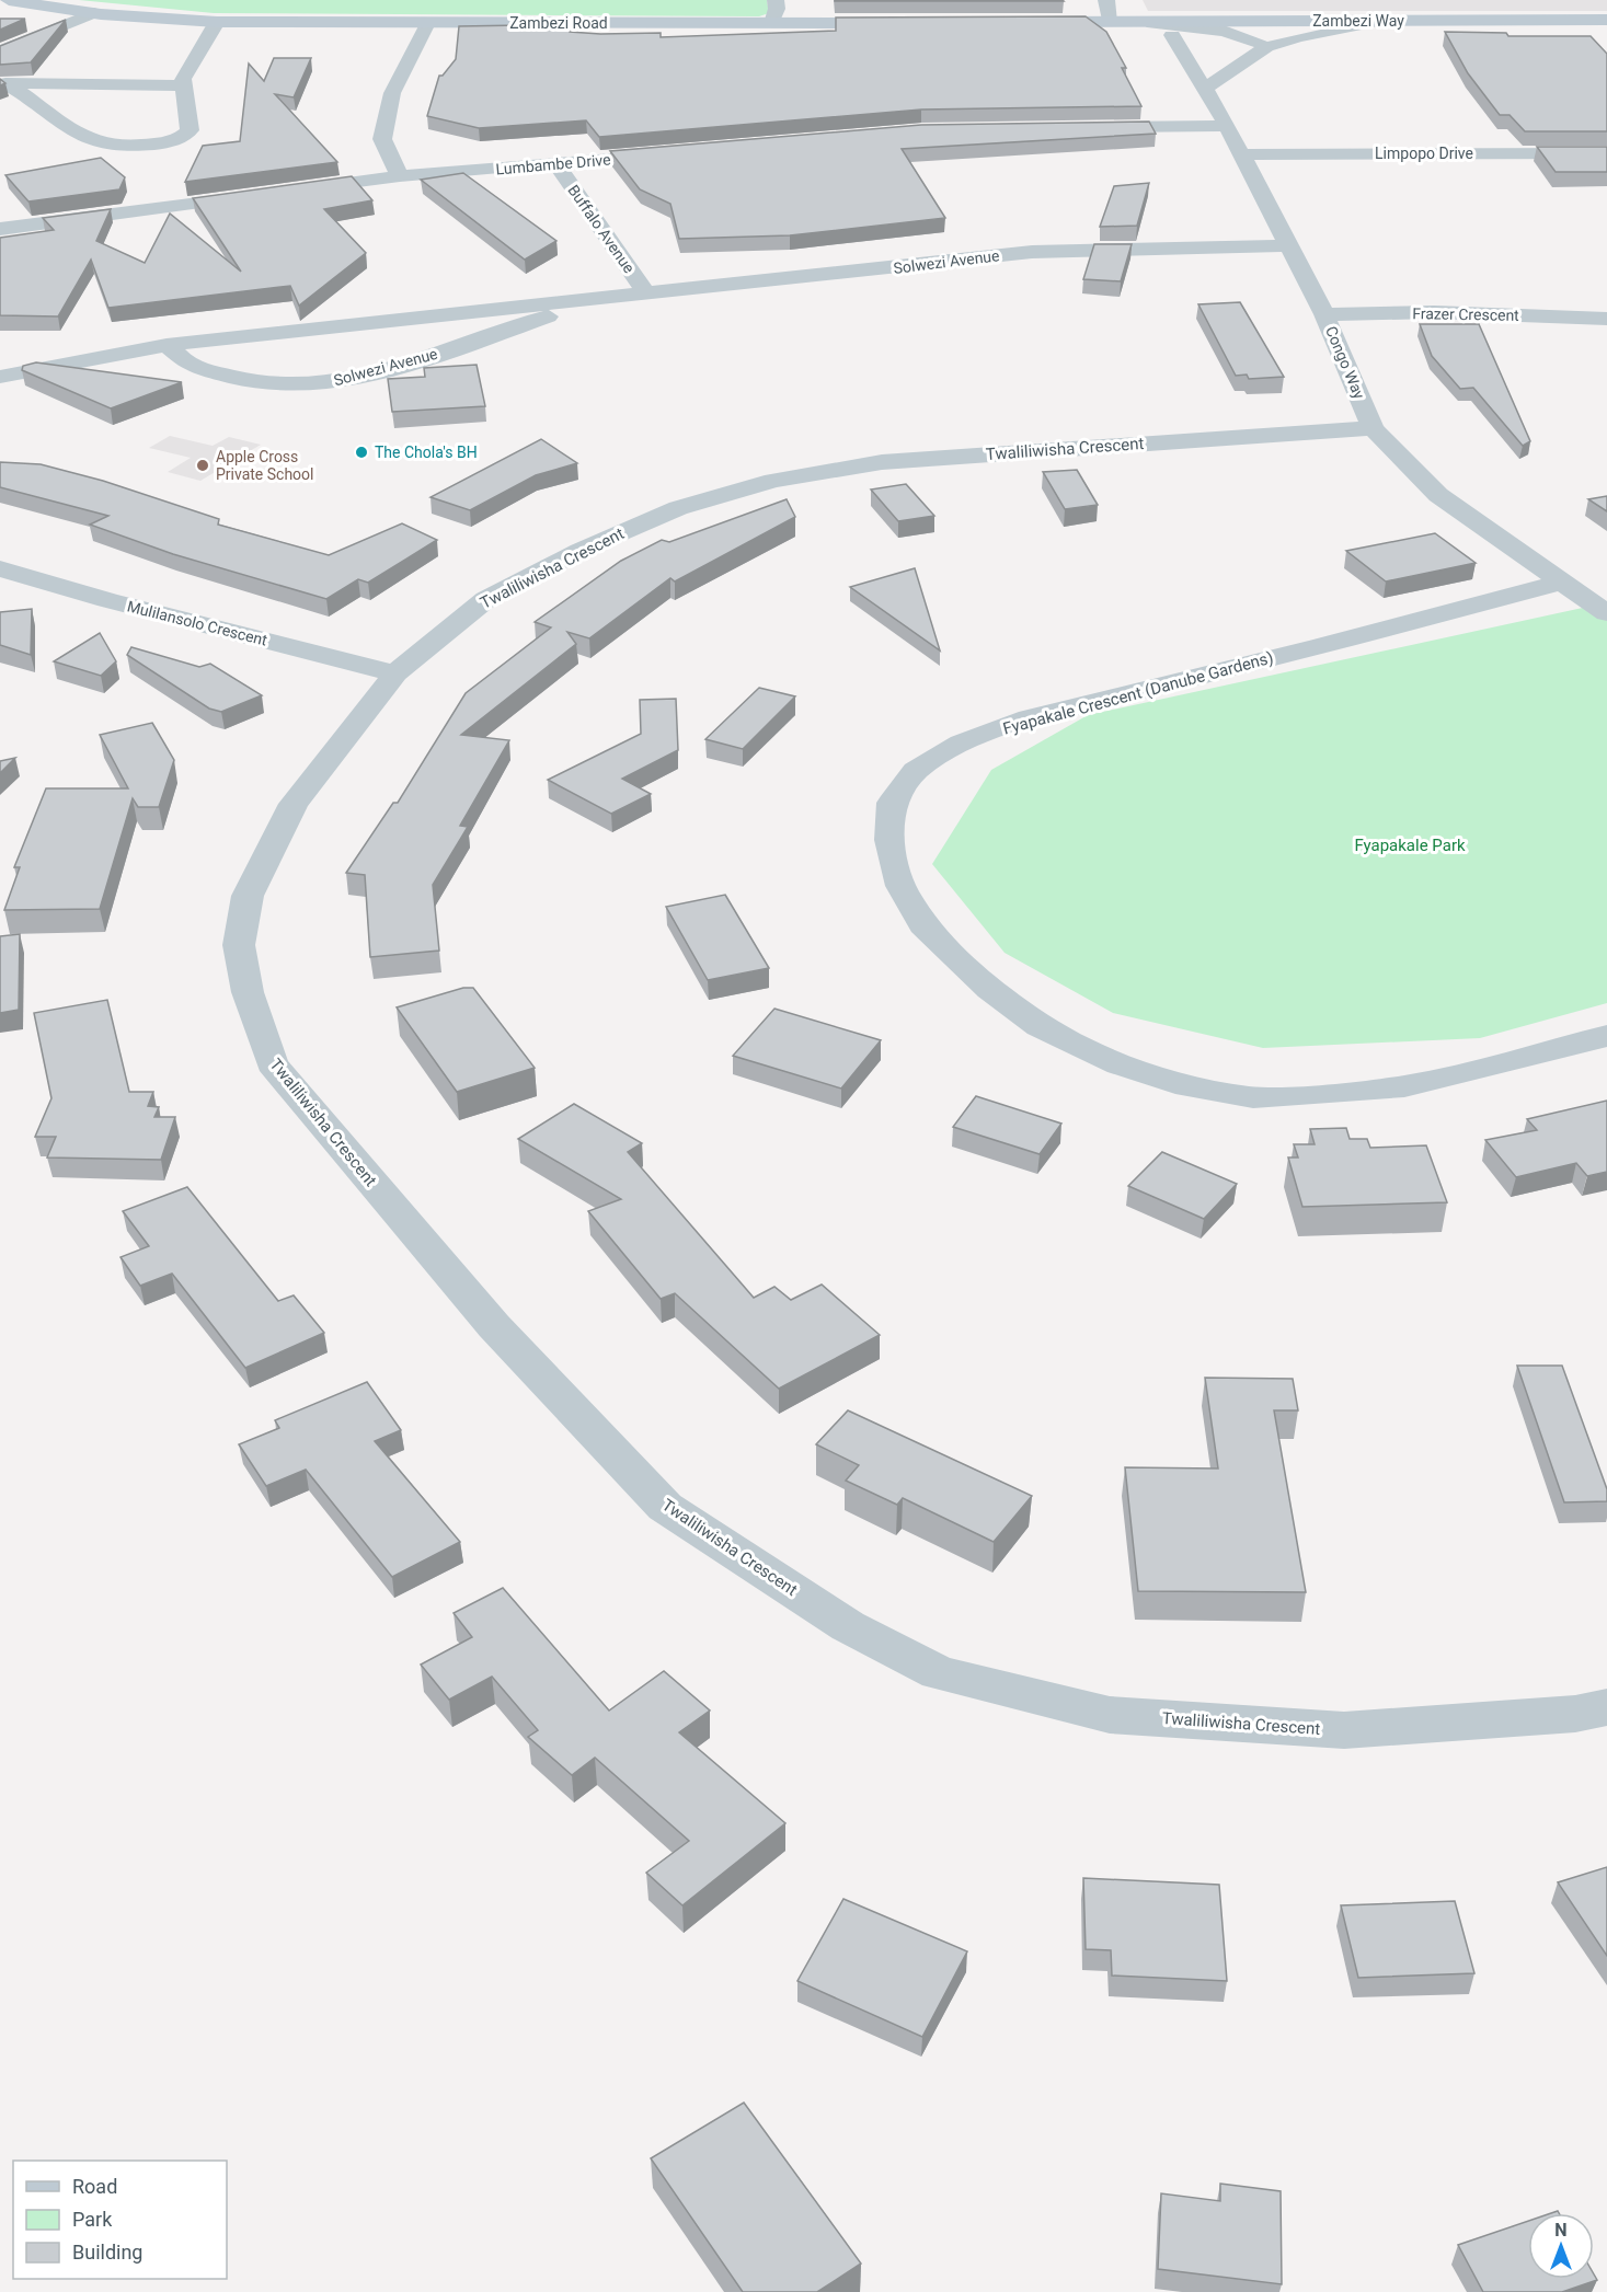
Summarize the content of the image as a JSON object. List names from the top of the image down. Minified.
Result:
{"streets":{"main road":["Zambezi Way","Zambezi Road"],"street":["Limpopo Drive","Lumbambe Drive","Buffalo Avenue","Solwezi Avenue","Frazer Crescent","Congo Way","Twaliliwisha Crescent","Mulilansolo Crescent","Fyapakale Crescent (Danube Gardens)"]},"crossings":[["Limpopo Drive","Congo Way"],["Lumbambe Drive","Buffalo Avenue"],["Buffalo Avenue","Solwezi Avenue"],["Solwezi Avenue","Congo Way"],["Frazer Crescent","Congo Way"],["Congo Way","Twaliliwisha Crescent"],["Congo Way","Fyapakale Crescent (Danube Gardens)"],["Twaliliwisha Crescent","Mulilansolo Crescent"]],"parks":["Fyapakale Park"],"places":["The Chola's BH","Apple Cross Private School"],"legend":["Road","Park","Building"],"north":"top"}
